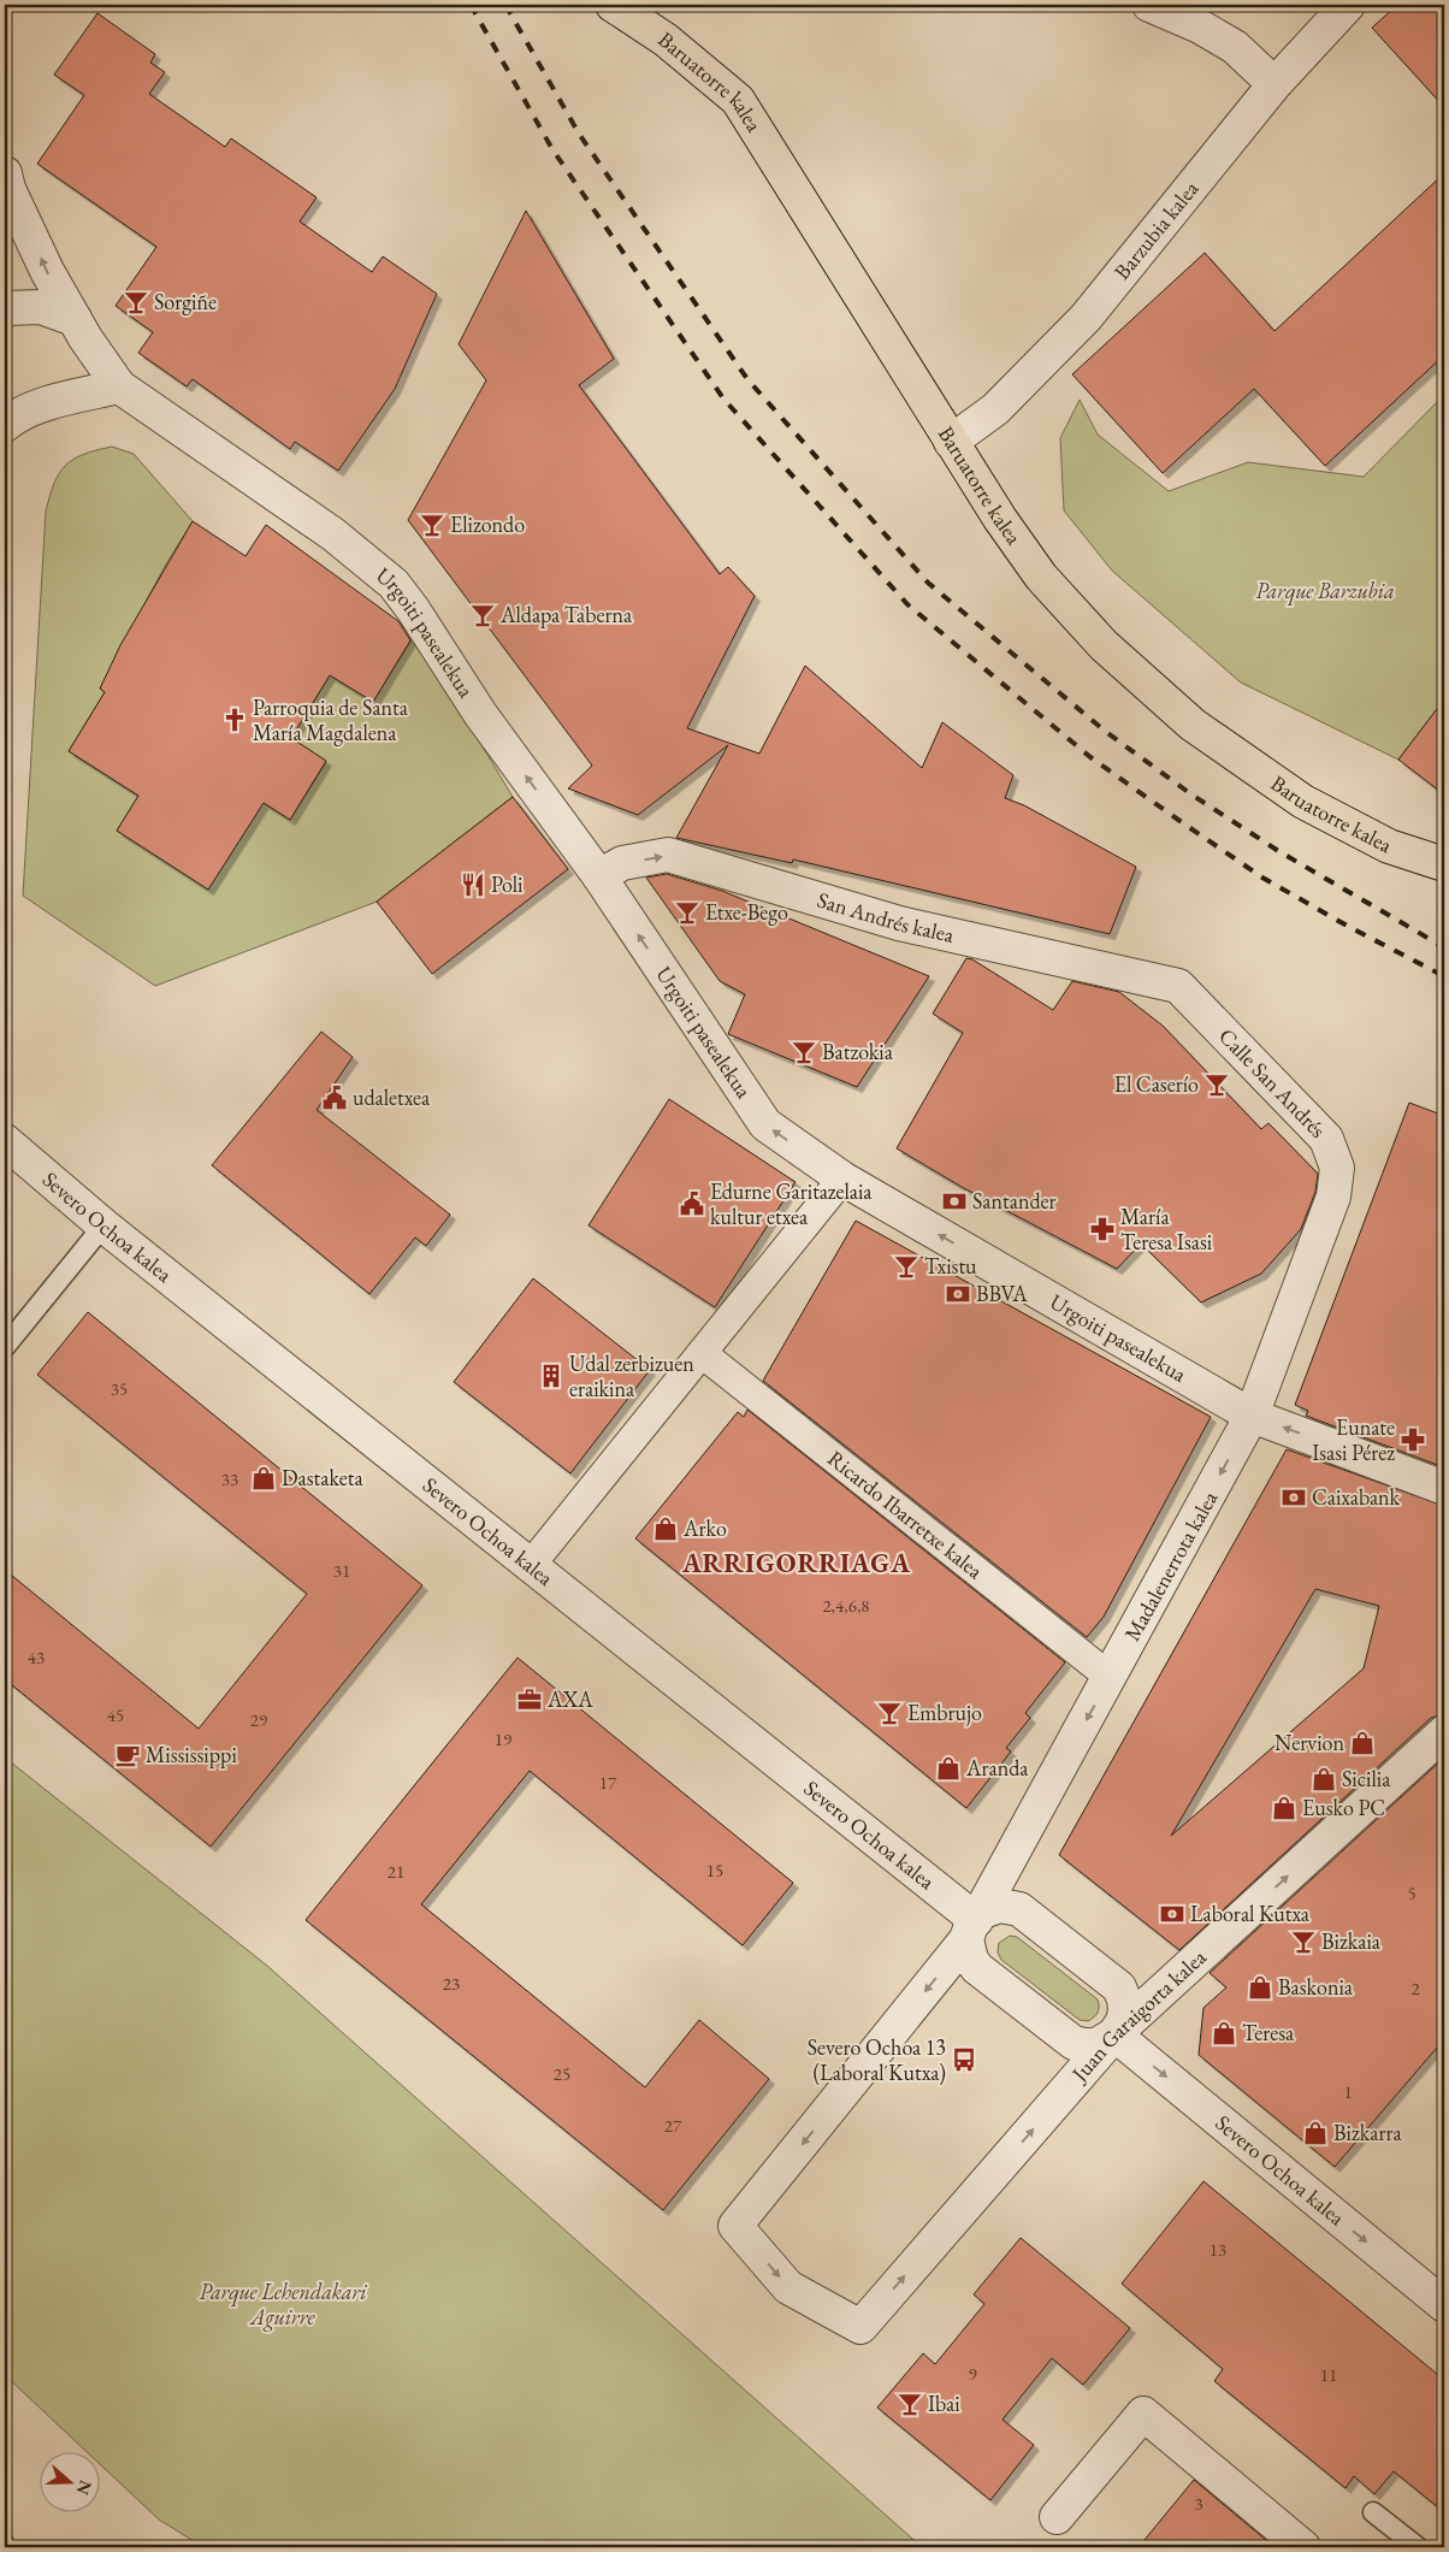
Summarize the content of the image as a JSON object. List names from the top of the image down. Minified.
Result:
{"streets":{"main road":["Baruatorre kalea"],"street":["Barzubia kalea","Urgoiti pasealekua","San Andrés kalea","Calle San Andrés","Severo Ochoa kalea","Ricardo Ibarretxe kalea","Madalenerrota kalea","Juan Garaigorta kalea"]},"crossings":[["Baruatorre kalea","Barzubia kalea"],["Urgoiti pasealekua","San Andrés kalea"],["Urgoiti pasealekua","Madalenerrota kalea"],["San Andrés kalea","Calle San Andrés"],["Calle San Andrés","Madalenerrota kalea"],["Severo Ochoa kalea","Madalenerrota kalea"],["Severo Ochoa kalea","Juan Garaigorta kalea"],["Ricardo Ibarretxe kalea","Madalenerrota kalea"],["Madalenerrota kalea","Juan Garaigorta kalea"]],"one_way":["Urgoiti pasealekua","San Andrés kalea","Madalenerrota kalea"],"districts":["ARRIGORRIAGA"],"parks":["Parque Barzubia","Parque Lehendakari Aguirre"],"places":{"bar":["Sorgiñe","Elizondo","Aldapa Taberna","Etxe-Bego","Batzokia","El Caserío","Txistu","Embrujo","Bizkaia","Ibai"],"church":["Parroquia de Santa María Magdalena"],"restaurant":["Poli"],"public building":["udaletxea","Edurne Garitazelaia kultur etxea"],"bank":["Santander","BBVA","Caixabank","Laboral Kutxa"],"pharmacy":["María Teresa Isasi","Eunate Isasi Pérez"],"building":["Udal zerbizuen eraikina"],"shop":["Dastaketa","Arko","Nervion","Aranda","Sicilia","Eusko PC","Baskonia","Teresa","Bizkarra"],"office":["AXA"],"cafe":["Mississippi"],"bus stop":["Severo Ochoa 13 (Laboral Kutxa)"]},"house_numbers":["35","33","31","2,4,6,8","43","45","29","19","17","15","21","5","23","2","25","1","27","13","9","11","3"],"north":"right"}
